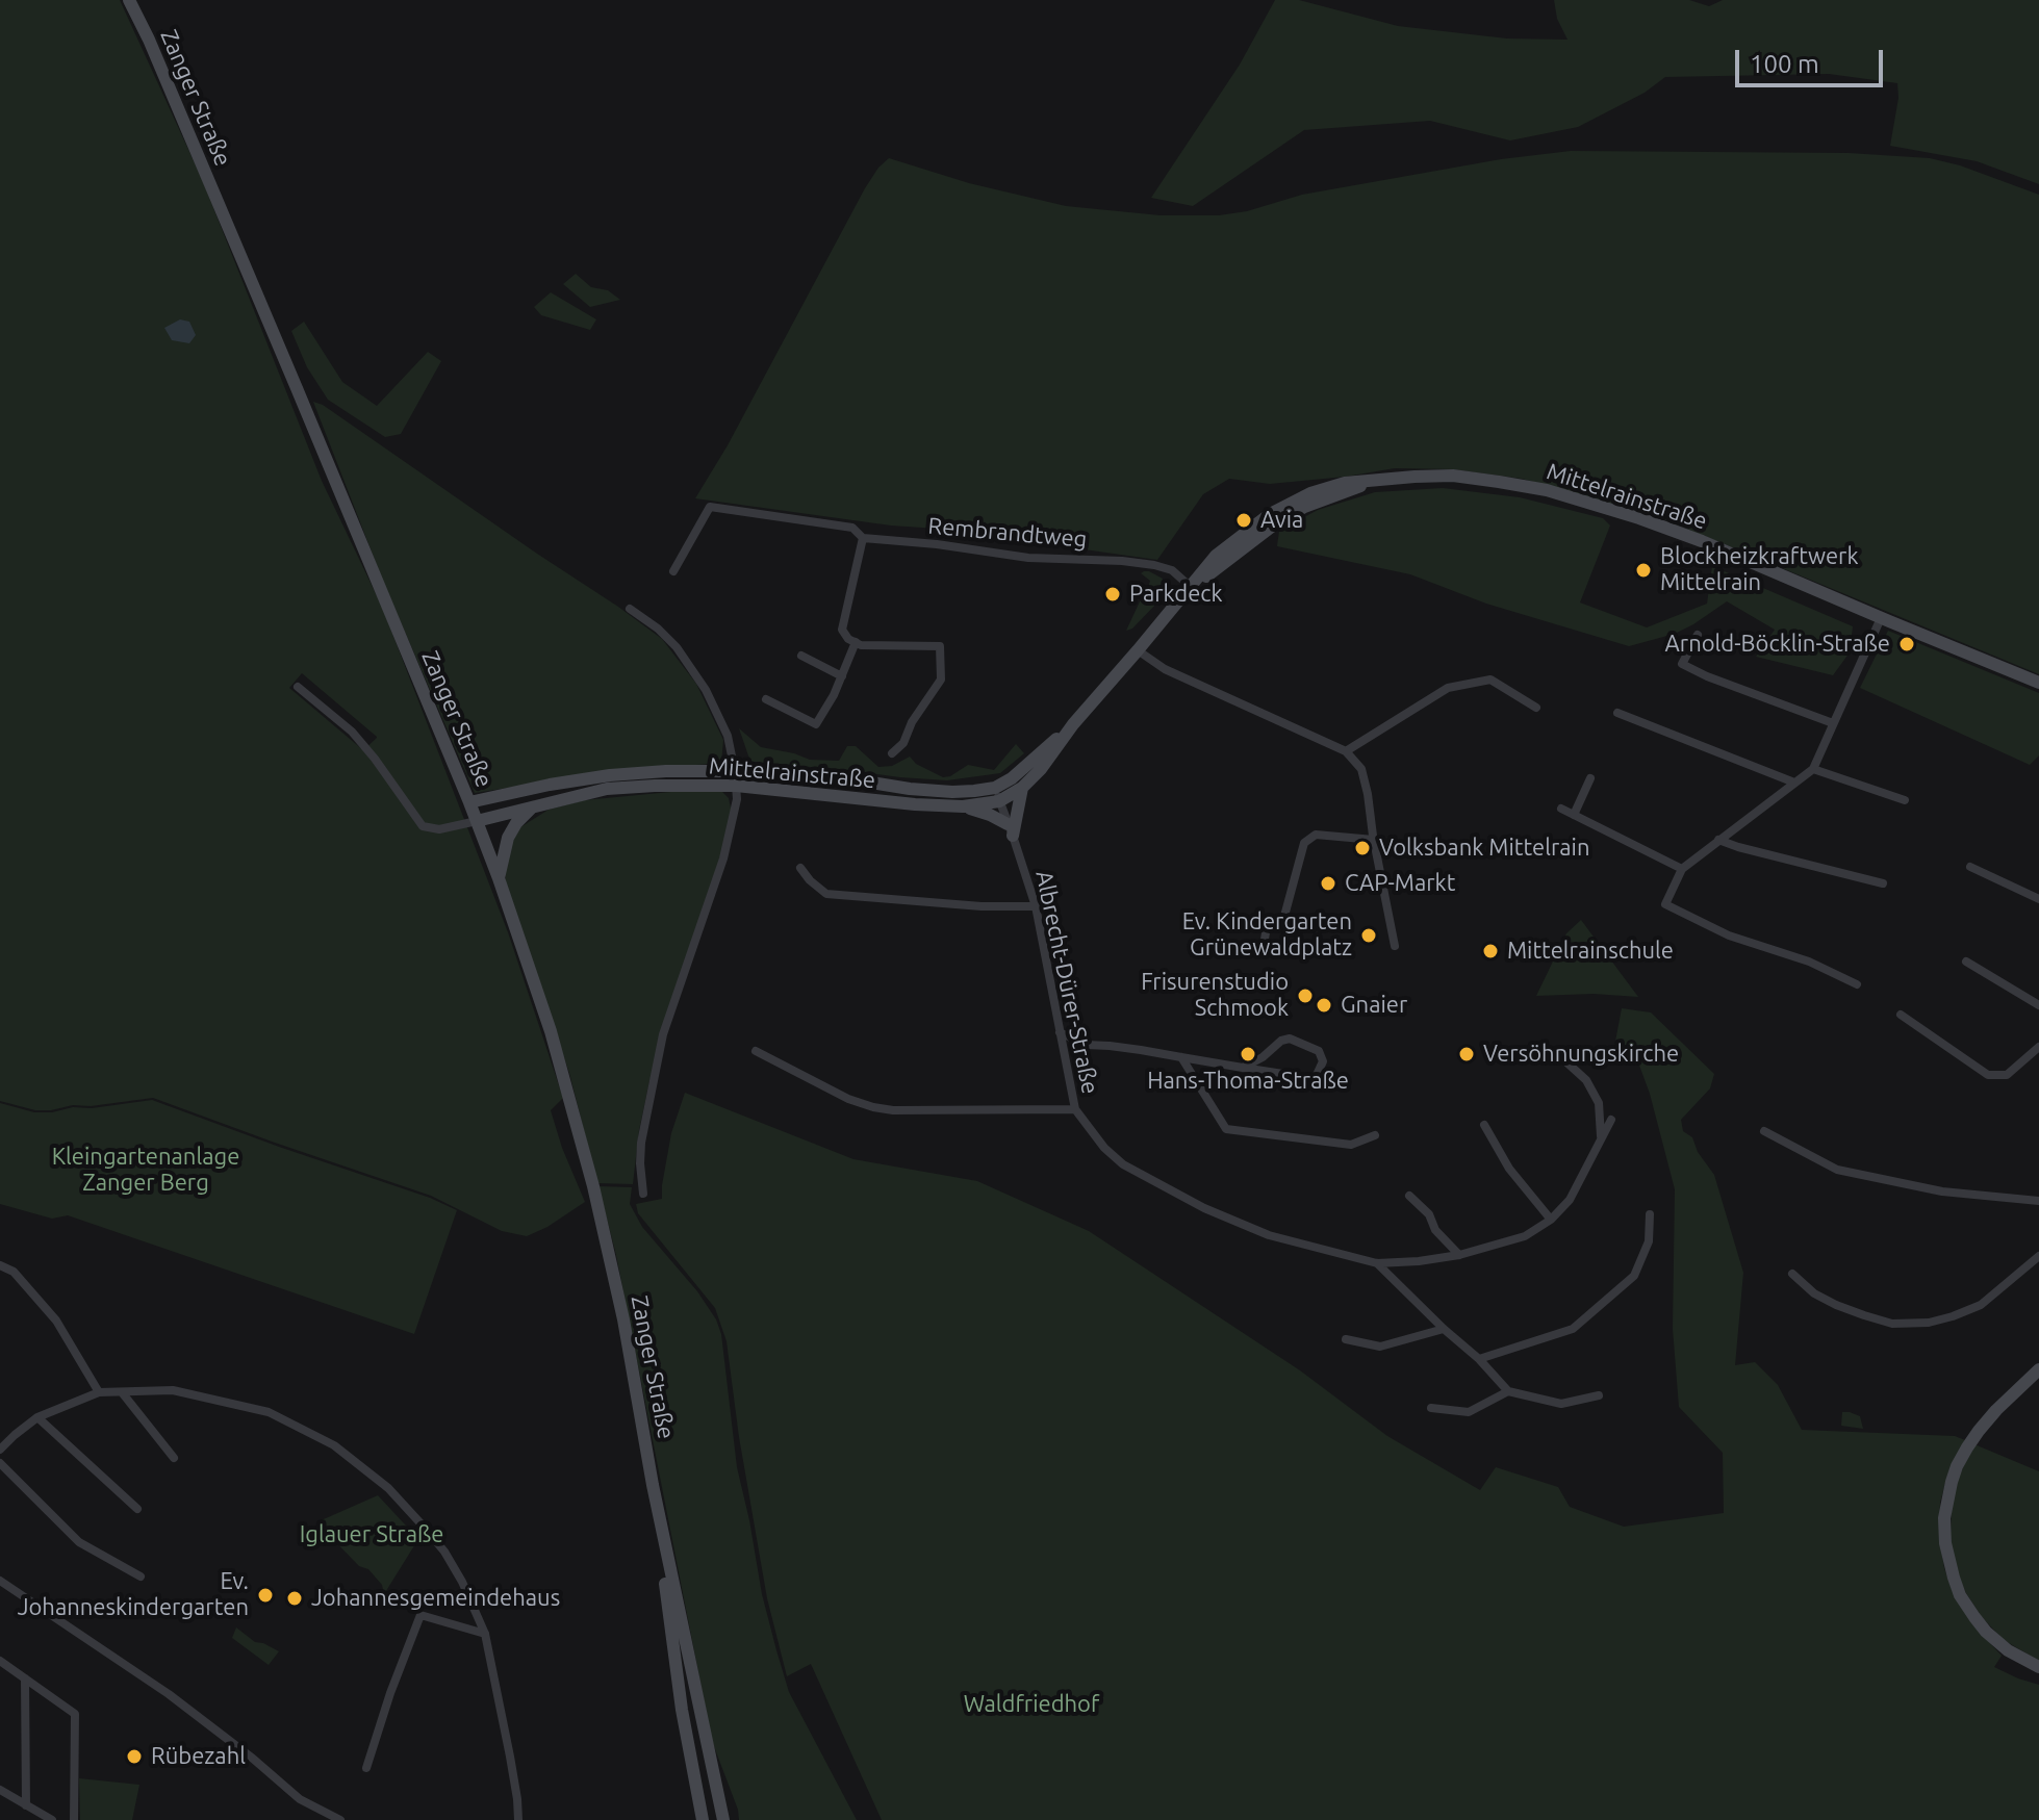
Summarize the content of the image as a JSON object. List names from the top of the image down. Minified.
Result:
{"streets":{"street":["Zanger Straße","Mittelrainstraße","Rembrandtweg","Albrecht-Dürer-Straße"]},"crossings":[["Zanger Straße","Mittelrainstraße"],["Mittelrainstraße","Rembrandtweg"],["Mittelrainstraße","Albrecht-Dürer-Straße"]],"parks":["Kleingartenanlage Zanger Berg","Iglauer Straße","Waldfriedhof"],"places":["Avia","Blockheizkraftwerk Mittelrain","Parkdeck","Arnold-Böcklin-Straße","Volksbank Mittelrain","CAP-Markt","Ev. Kindergarten Grünewaldplatz","Mittelrainschule","Frisurenstudio Schmook","Gnaier","Hans-Thoma-Straße","Versöhnungskirche","Ev. Johanneskindergarten","Johannesgemeindehaus","Rübezahl"],"scale_bar":"100 m"}
